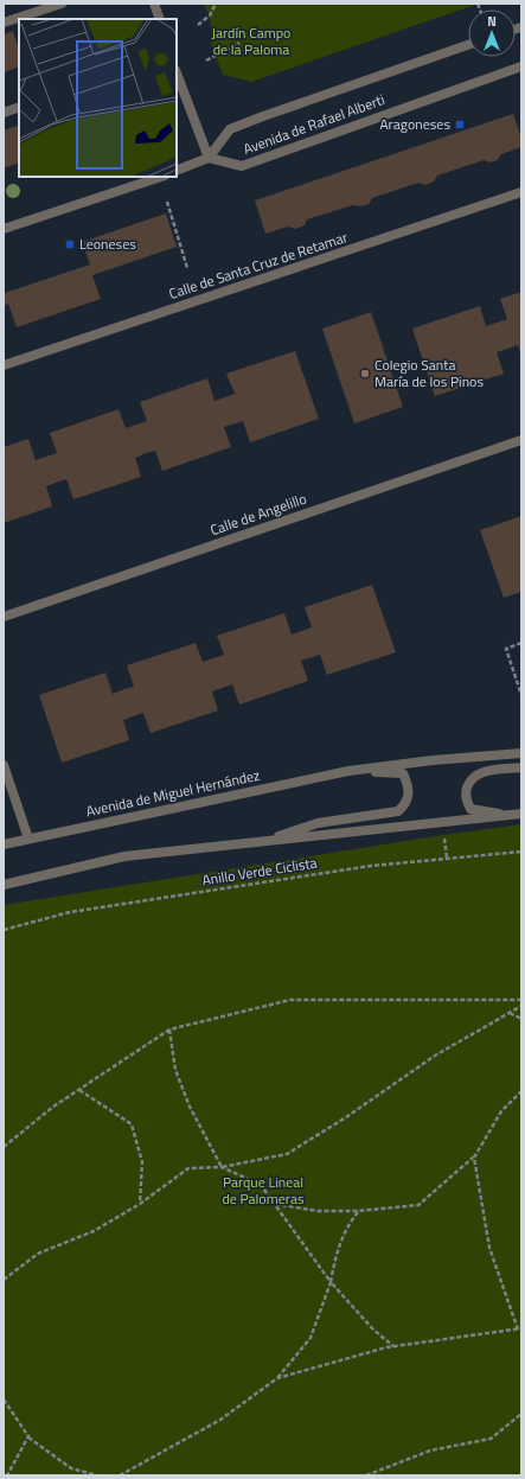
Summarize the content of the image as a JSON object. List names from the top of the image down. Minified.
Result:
{"streets":{"street":["Avenida de Rafael Alberti","Calle de Santa Cruz de Retamar","Calle de Angelillo","Avenida de Miguel Hernández"],"path":["Anillo Verde Ciclista"]},"parks":["Jardín Campo de la Paloma","Parque Lineal de Palomeras"],"places":{"transit":["Aragoneses","Leoneses"],"other":["Colegio Santa María de los Pinos"]},"north":"top"}
